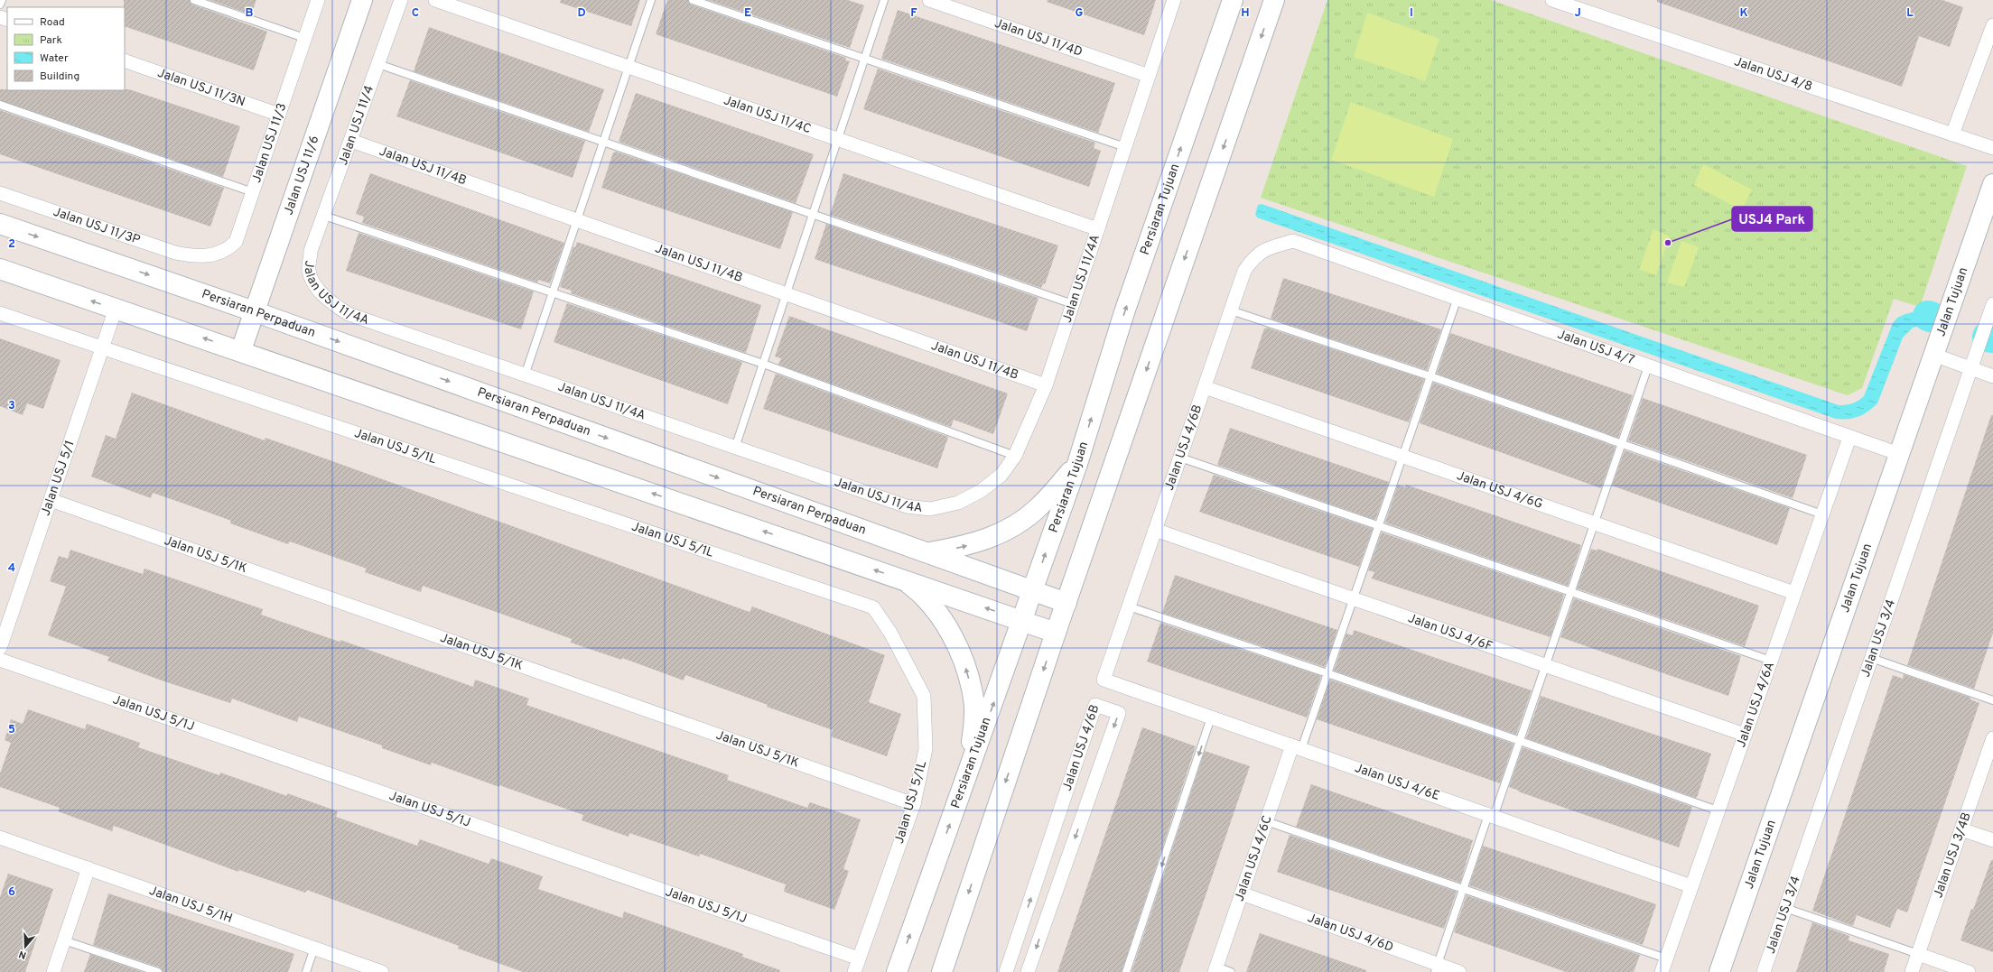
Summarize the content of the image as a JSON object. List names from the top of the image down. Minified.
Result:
{"streets":{"main road":["Jalan USJ 11/6","Persiaran Tujuan","Jalan Tujuan","Persiaran Perpaduan"],"street":["Jalan USJ 11/4D","Jalan USJ 4/8","Jalan USJ 11/3N","Jalan USJ 11/4C","Jalan USJ 11/4","Jalan USJ 11/3","Jalan USJ 11/4B","Jalan USJ 11/3P","Jalan USJ 11/4A","Jalan USJ 4/7","Jalan USJ 5/1L","Jalan USJ 4/6B","Jalan USJ 5/1","Jalan USJ 4/6G","Jalan USJ 5/1K","Jalan USJ 4/6F","Jalan USJ 3/4","Jalan USJ 4/6A","Jalan USJ 5/1J","Jalan USJ 4/6E","Jalan USJ 3/4B","Jalan USJ 4/6C","Jalan USJ 5/1H","Jalan USJ 4/6D"]},"crossings":[["Jalan USJ 11/4D","Jalan USJ 11/4A"],["Jalan USJ 11/3N","Jalan USJ 11/3"],["Jalan USJ 11/4C","Jalan USJ 11/4A"],["Jalan USJ 11/4","Jalan USJ 11/4B"],["Jalan USJ 11/4","Jalan USJ 11/4A"],["Jalan USJ 11/3","Jalan USJ 11/3P"],["Jalan USJ 11/4B","Jalan USJ 11/4A"],["Jalan USJ 11/6","Persiaran Perpaduan"],["Persiaran Tujuan","Persiaran Perpaduan"],["Jalan Tujuan","Jalan USJ 4/7"],["Jalan USJ 4/7","Jalan USJ 4/6B"],["Jalan USJ 4/7","Jalan USJ 4/6A"],["Jalan USJ 5/1L","Jalan USJ 5/1"],["Jalan USJ 5/1L","Jalan USJ 5/1K"],["Jalan USJ 5/1L","Jalan USJ 5/1J"],["Jalan USJ 4/6B","Jalan USJ 4/6G"],["Jalan USJ 4/6B","Jalan USJ 4/6F"],["Jalan USJ 4/6B","Jalan USJ 4/6E"],["Jalan USJ 5/1","Jalan USJ 5/1K"],["Jalan USJ 4/6G","Jalan USJ 4/6A"],["Jalan USJ 4/6F","Jalan USJ 4/6A"],["Jalan USJ 4/6A","Jalan USJ 4/6E"],["Jalan USJ 4/6E","Jalan USJ 4/6C"],["Jalan USJ 4/6C","Jalan USJ 4/6D"]],"places":["USJ4 Park"],"legend":["Road","Park","Water","Building"],"north":"bottom","grid":{"columns":["B","C","D","E","F","G","H","I","J","K","L"],"rows":["2","3","4","5","6"]}}
